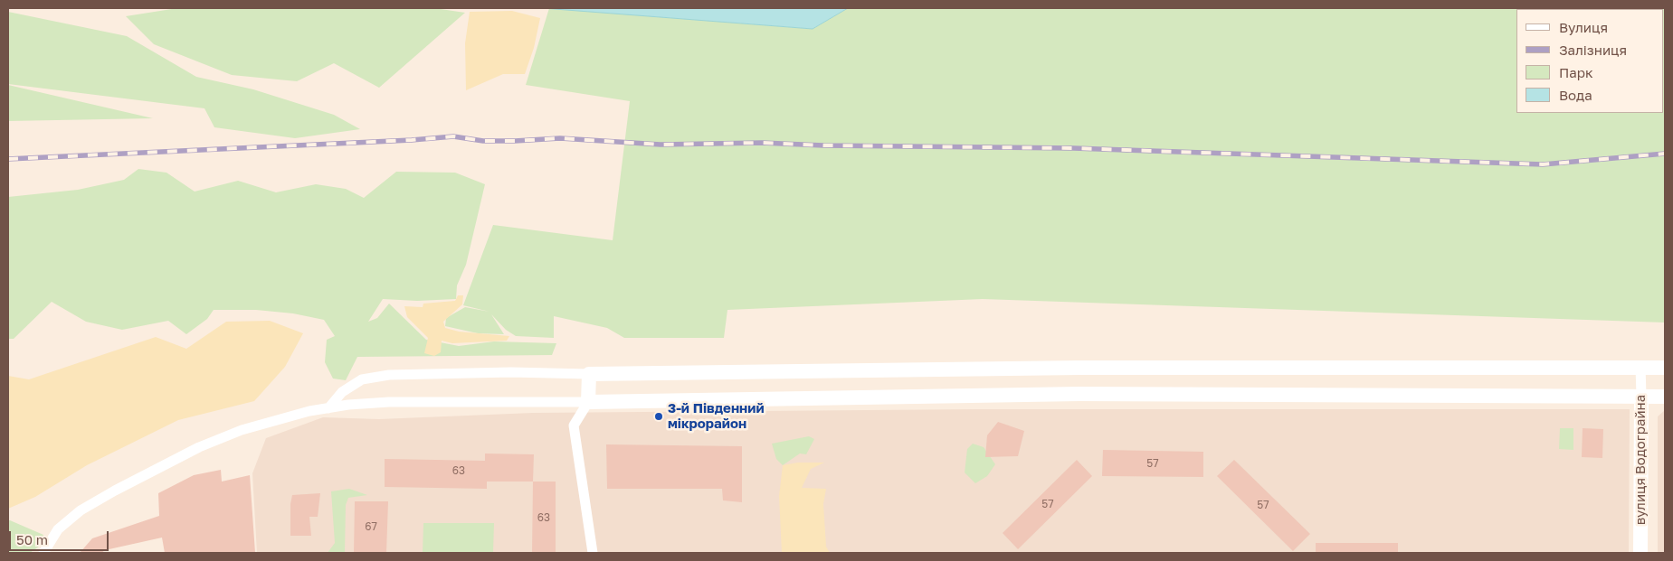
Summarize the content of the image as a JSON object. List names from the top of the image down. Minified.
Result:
{"streets":{"street":["вулиця Водограйна"]},"places":["3-й Південний мікрорайон"],"house_numbers":["57","63","57","57","63","67"],"legend":["Вулиця","Залізниця","Парк","Вода"],"scale_bar":"50 m"}
